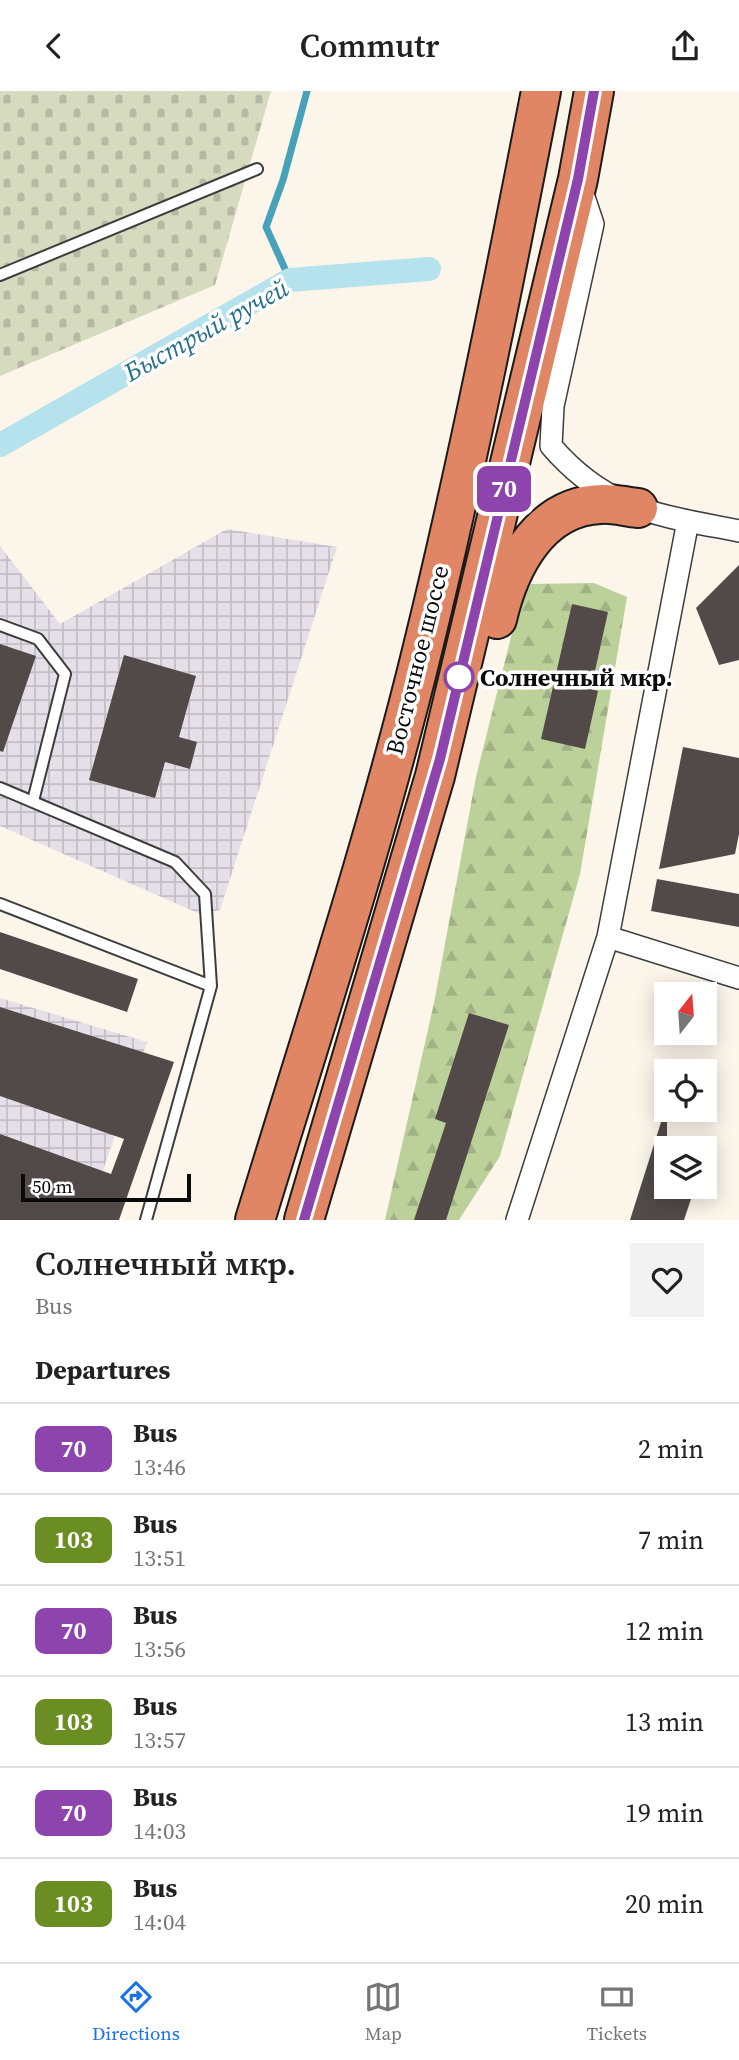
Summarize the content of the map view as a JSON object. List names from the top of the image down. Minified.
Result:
{"streets":{"highway":["Восточное шоссе"]},"water":["Быстрый ручей"],"places":["Солнечный мкр."],"lines":["bus line 70"],"scale_bar":"50 m","north":"top","page":{"header":"Commutr","on_map":"70","scale":"50 m","heading":[["Солнечный мкр.","Bus"],"Departures"],"list":[{"mark":"70","name":"Bus","note":"13:46","value":"2 min"},{"mark":"103","name":"Bus","note":"13:51","value":"7 min"},{"mark":"70","name":"Bus","note":"13:56","value":"12 min"},{"mark":"103","name":"Bus","note":"13:57","value":"13 min"},{"mark":"70","name":"Bus","note":"14:03","value":"19 min"},{"mark":"103","name":"Bus","note":"14:04","value":"20 min"}],"tabs":["Directions","Map","Tickets"]}}
